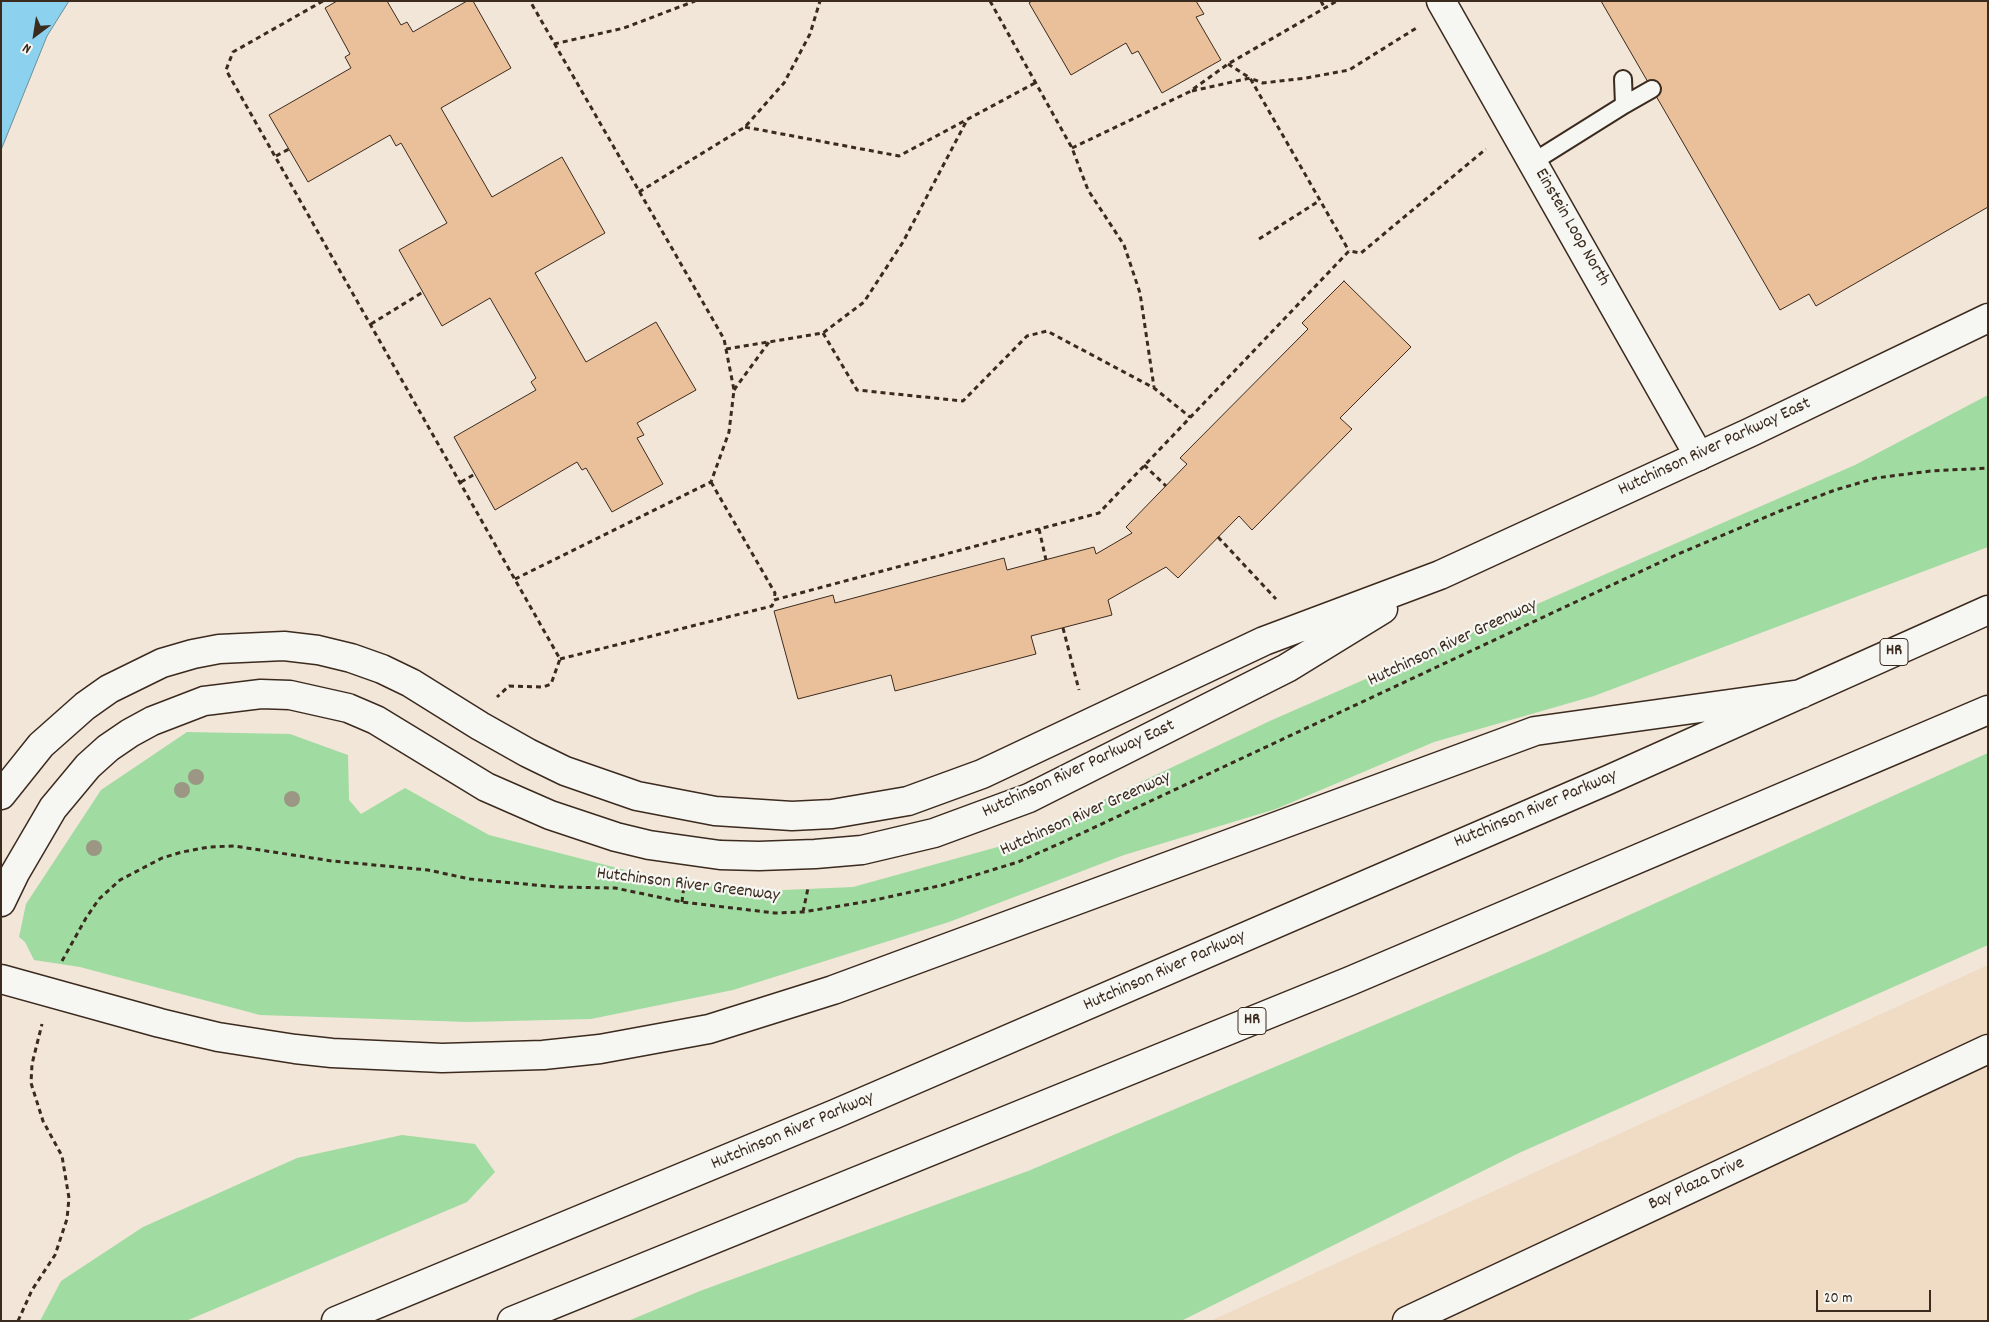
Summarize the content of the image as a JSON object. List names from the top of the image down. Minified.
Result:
{"streets":{"main road":["Einstein Loop North","Hutchinson River Parkway East","HR","Hutchinson River Parkway","Bay Plaza Drive"],"path":["Hutchinson River Greenway"]},"crossings":[["Einstein Loop North","Hutchinson River Parkway East"]],"scale_bar":"20 m","north":"bottom left"}
